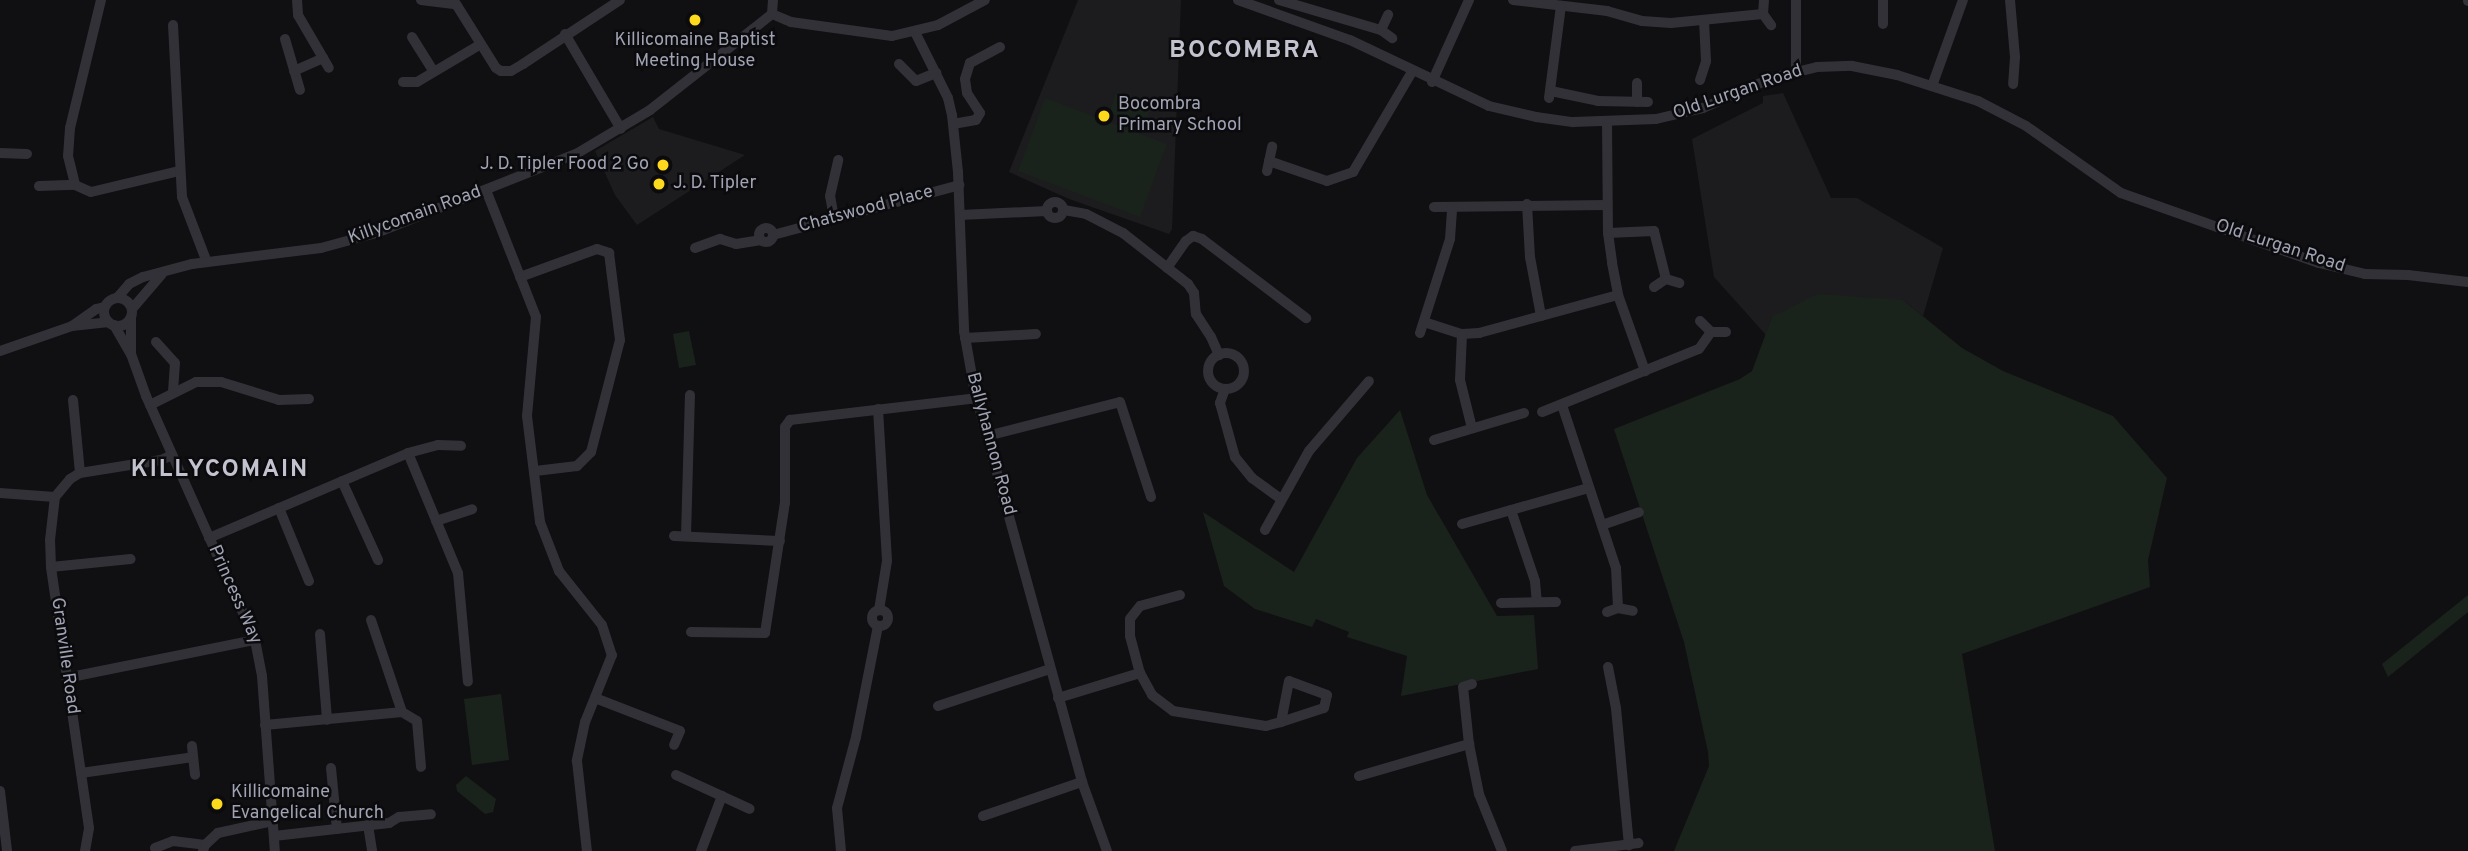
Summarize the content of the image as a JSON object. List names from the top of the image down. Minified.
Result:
{"streets":{"street":["Old Lurgan Road","Chatswood Place","Killycomain Road","Ballyhannon Road","Princess Way","Granville Road"]},"crossings":[["Chatswood Place","Ballyhannon Road"],["Killycomain Road","Princess Way"]],"districts":["BOCOMBRA","KILLYCOMAIN"],"places":["Killicomaine Baptist Meeting House","Bocombra Primary School","J. D. Tipler Food 2 Go","J. D. Tipler","Killicomaine Evangelical Church"]}
